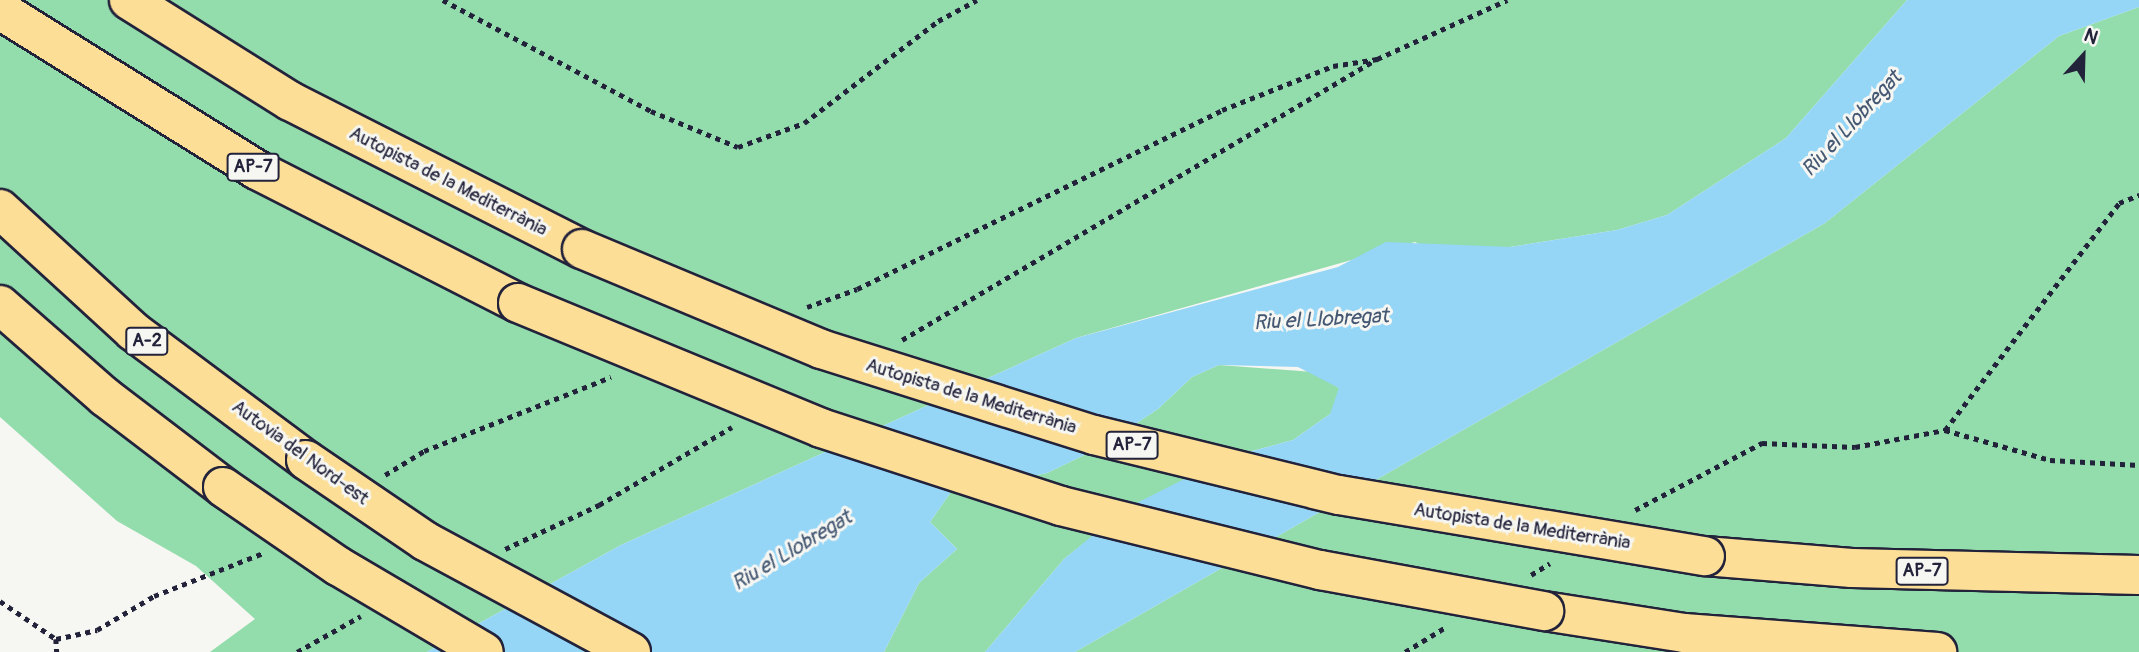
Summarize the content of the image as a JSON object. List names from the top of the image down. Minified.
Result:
{"streets":{"highway":["AP-7","Autopista de la Mediterrània","A-2","Autovia del Nord-est"]},"water":["Riu el Llobregat"],"north":"top"}
